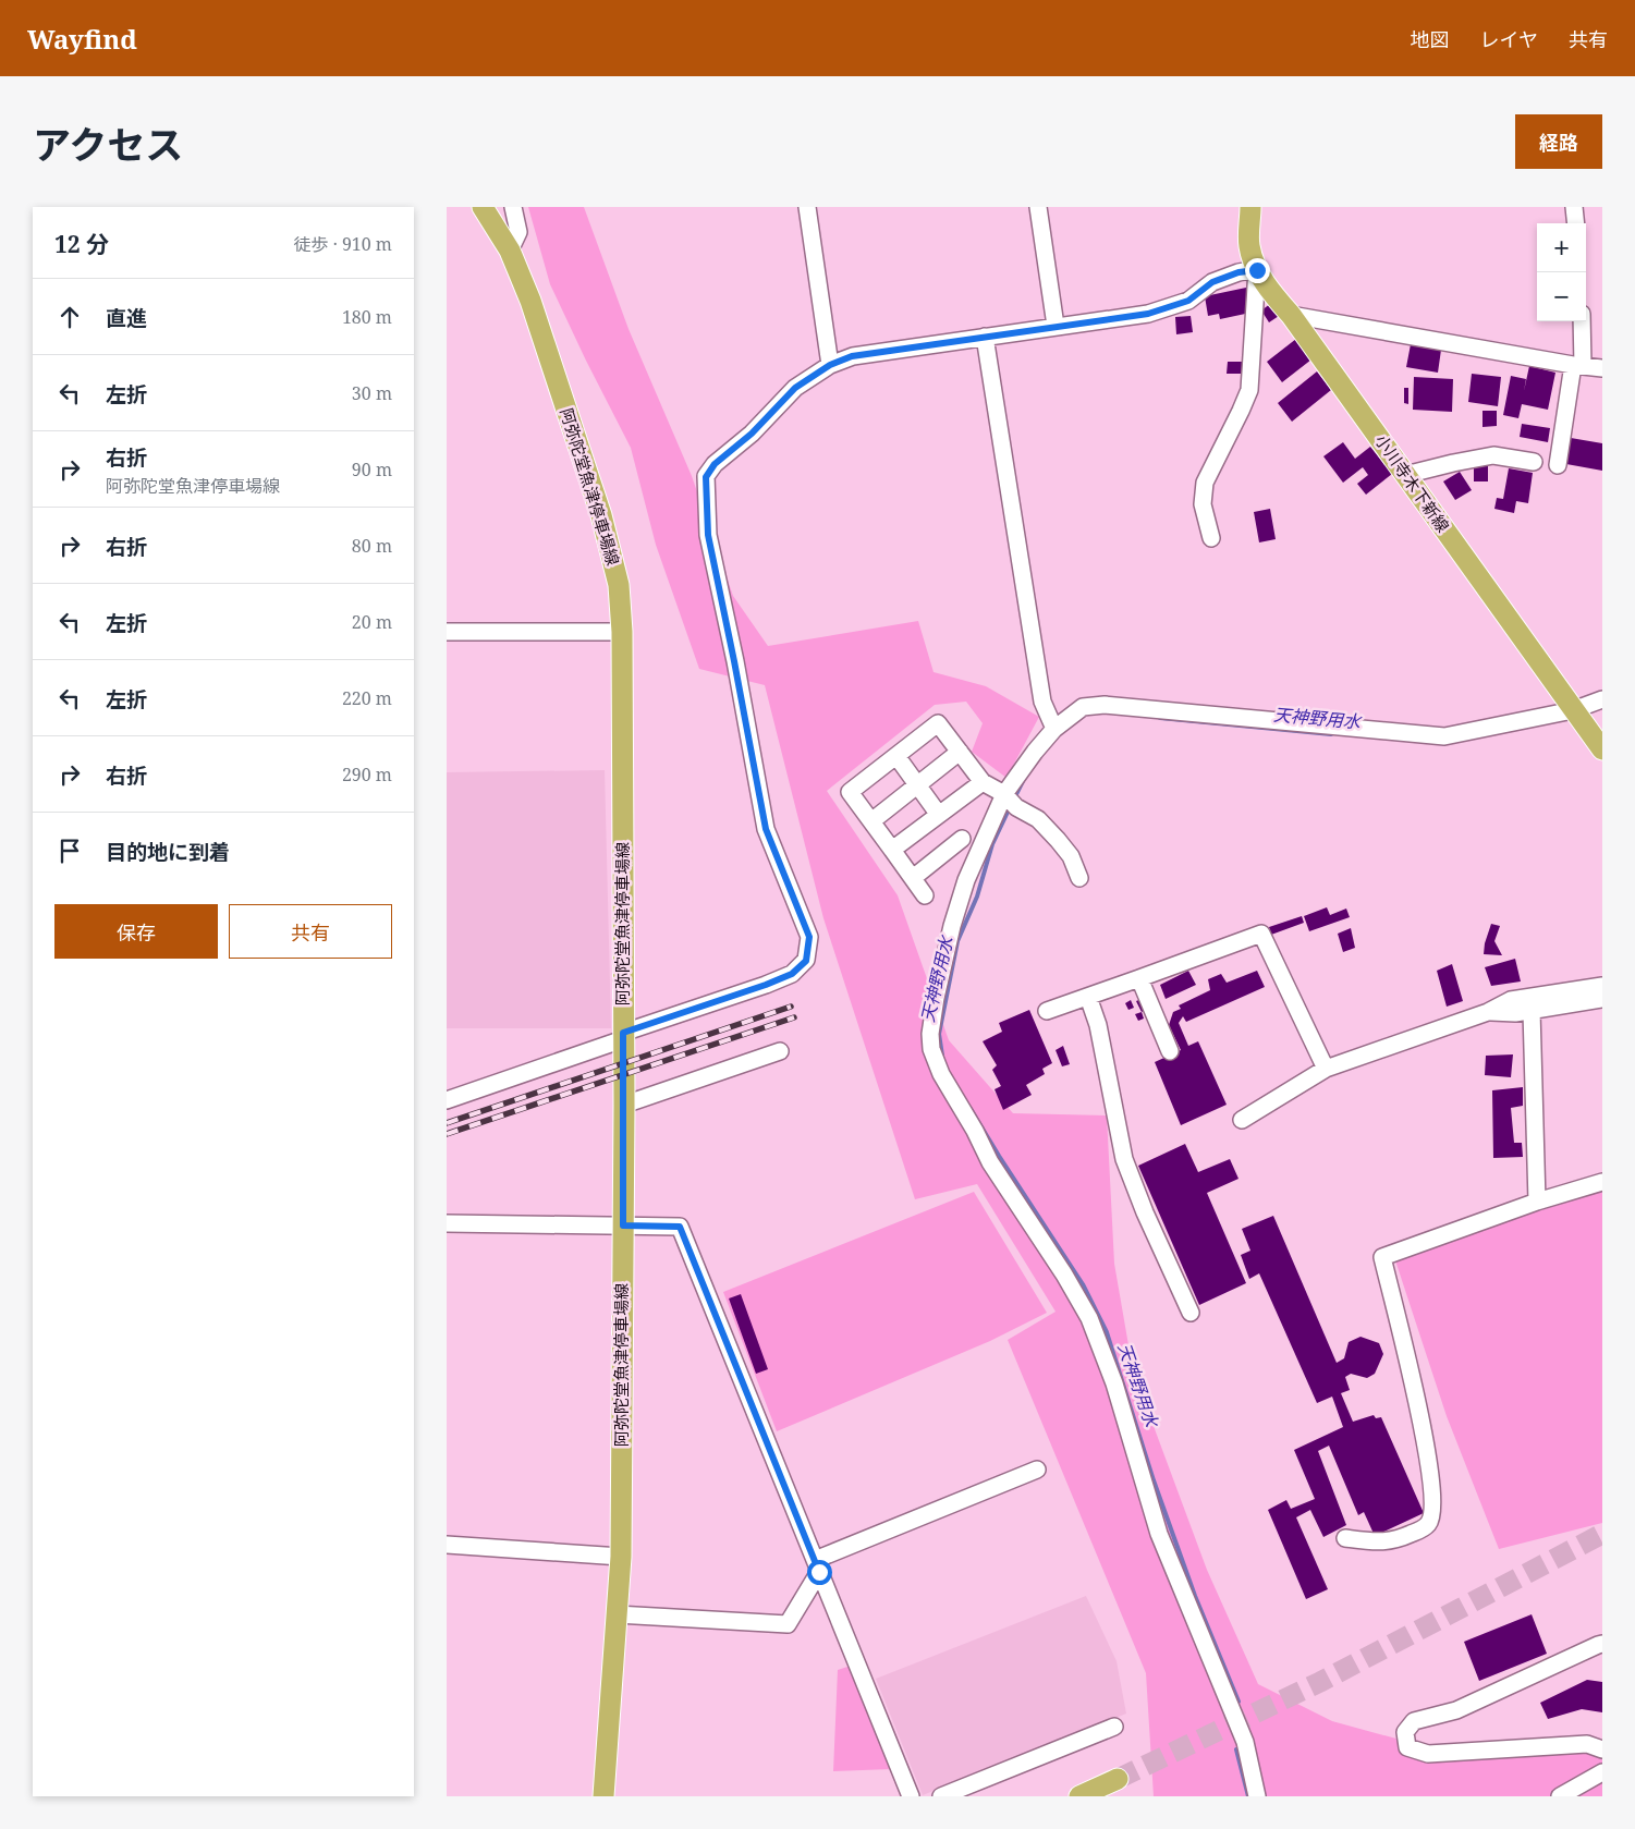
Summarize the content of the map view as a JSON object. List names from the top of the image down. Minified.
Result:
{"streets":{"main road":["小川寺木下新線","阿弥陀堂魚津停車場線"]},"water":["天神野用水"],"page":{"header":"Wayfind","nav":["地図","レイヤ","共有"],"title":"アクセス","buttons":["経路",["保存","共有"]],"heading":["12 分","徒歩 · 910 m"],"map_buttons":["+","−"],"list":[["直進","180 m"],["左折","30 m"],["右折","阿弥陀堂魚津停車場線","90 m"],["右折","80 m"],["左折","20 m"],["左折","220 m"],["右折","290 m"],"目的地に到着"]}}
